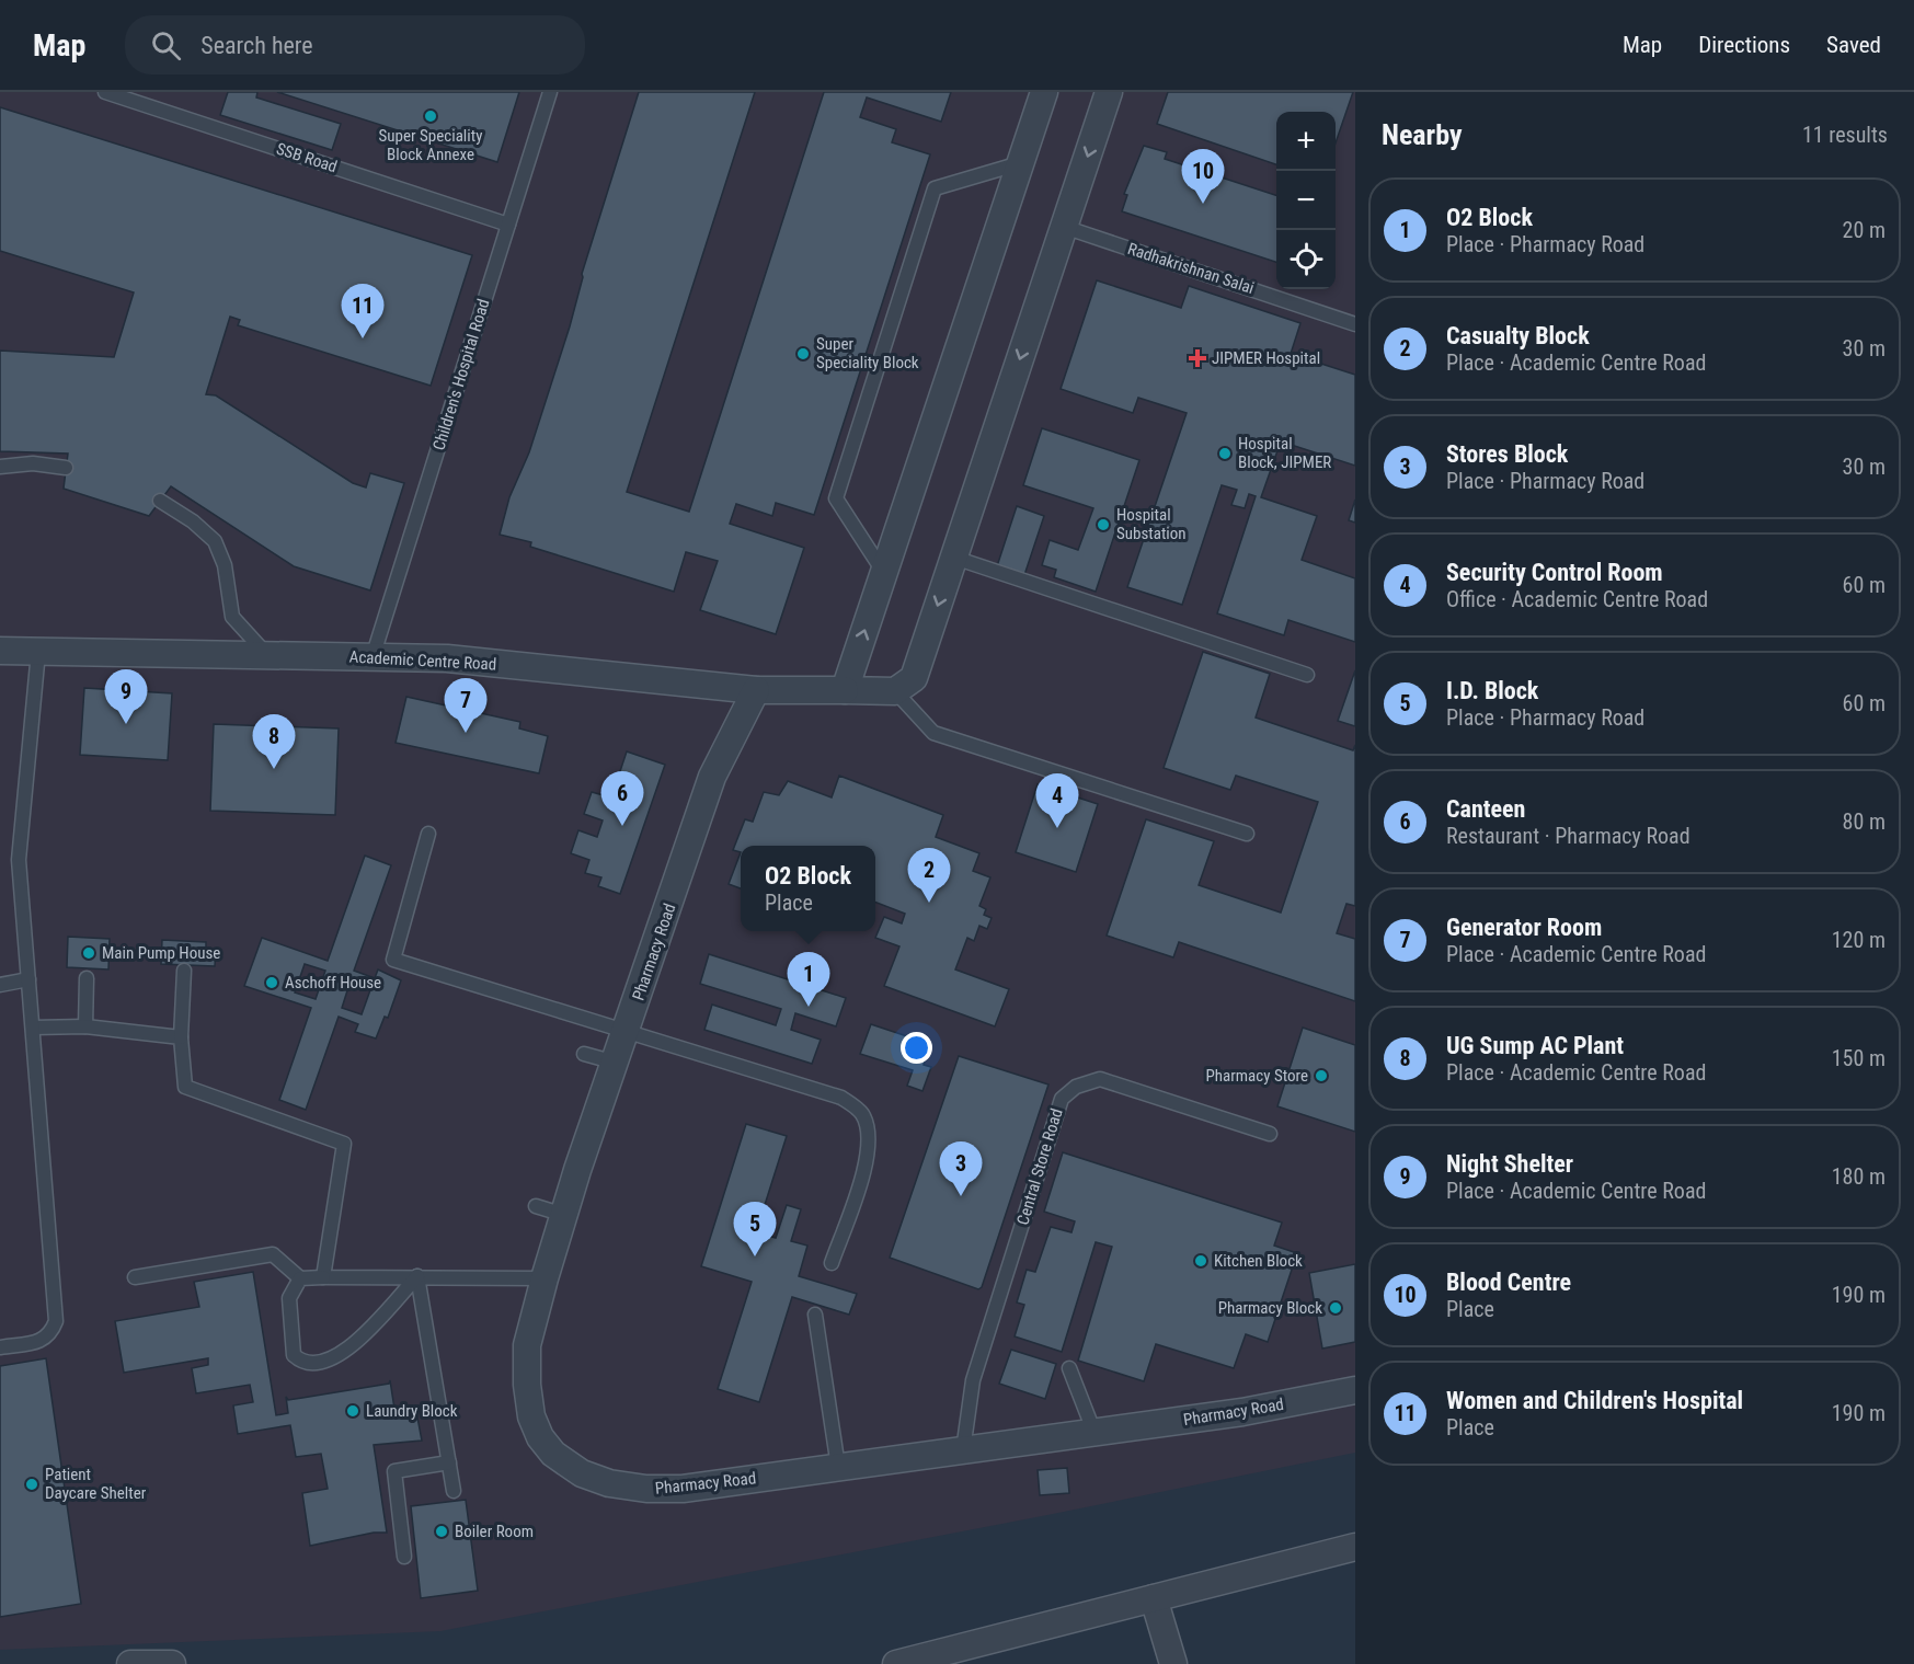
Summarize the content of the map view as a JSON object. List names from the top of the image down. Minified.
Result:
{"streets":{"street":["Academic Centre Road","Pharmacy Road"],"lane":["SSB Road","Radhakrishnan Salai","Children's Hospital Road","Central Store Road"]},"crossings":[["SSB Road","Children's Hospital Road"],["Children's Hospital Road","Academic Centre Road"],["Academic Centre Road","Pharmacy Road"],["Pharmacy Road","Central Store Road"]],"places":{"other":["Super Speciality Block Annexe","Super Speciality Block","Hospital Block, JIPMER","Hospital Substation","Main Pump House","Aschoff House","Pharmacy Store","Kitchen Block","Pharmacy Block","Laundry Block","Patient Daycare Shelter","Boiler Room"],"health":["JIPMER Hospital"]},"page":{"header":"Map","search":"Search here","nav":["Map","Directions","Saved"],"heading":["Nearby","11 results"],"map_buttons":["+","−"],"pins":["10","11","9","7","8","6","4","2","1","3","5"],"list":[{"mark":"1","name":"O2 Block","note":"Place · Pharmacy Road","value":"20 m"},{"mark":"2","name":"Casualty Block","note":"Place · Academic Centre Road","value":"30 m"},{"mark":"3","name":"Stores Block","note":"Place · Pharmacy Road","value":"30 m"},{"mark":"4","name":"Security Control Room","note":"Office · Academic Centre Road","value":"60 m"},{"mark":"5","name":"I.D. Block","note":"Place · Pharmacy Road","value":"60 m"},{"mark":"6","name":"Canteen","note":"Restaurant · Pharmacy Road","value":"80 m"},{"mark":"7","name":"Generator Room","note":"Place · Academic Centre Road","value":"120 m"},{"mark":"8","name":"UG Sump AC Plant","note":"Place · Academic Centre Road","value":"150 m"},{"mark":"9","name":"Night Shelter","note":"Place · Academic Centre Road","value":"180 m"},{"mark":"10","name":"Blood Centre","note":"Place","value":"190 m"},{"mark":"11","name":"Women and Children's Hospital","note":"Place","value":"190 m"}],"popup":["O2 Block","Place"]}}
